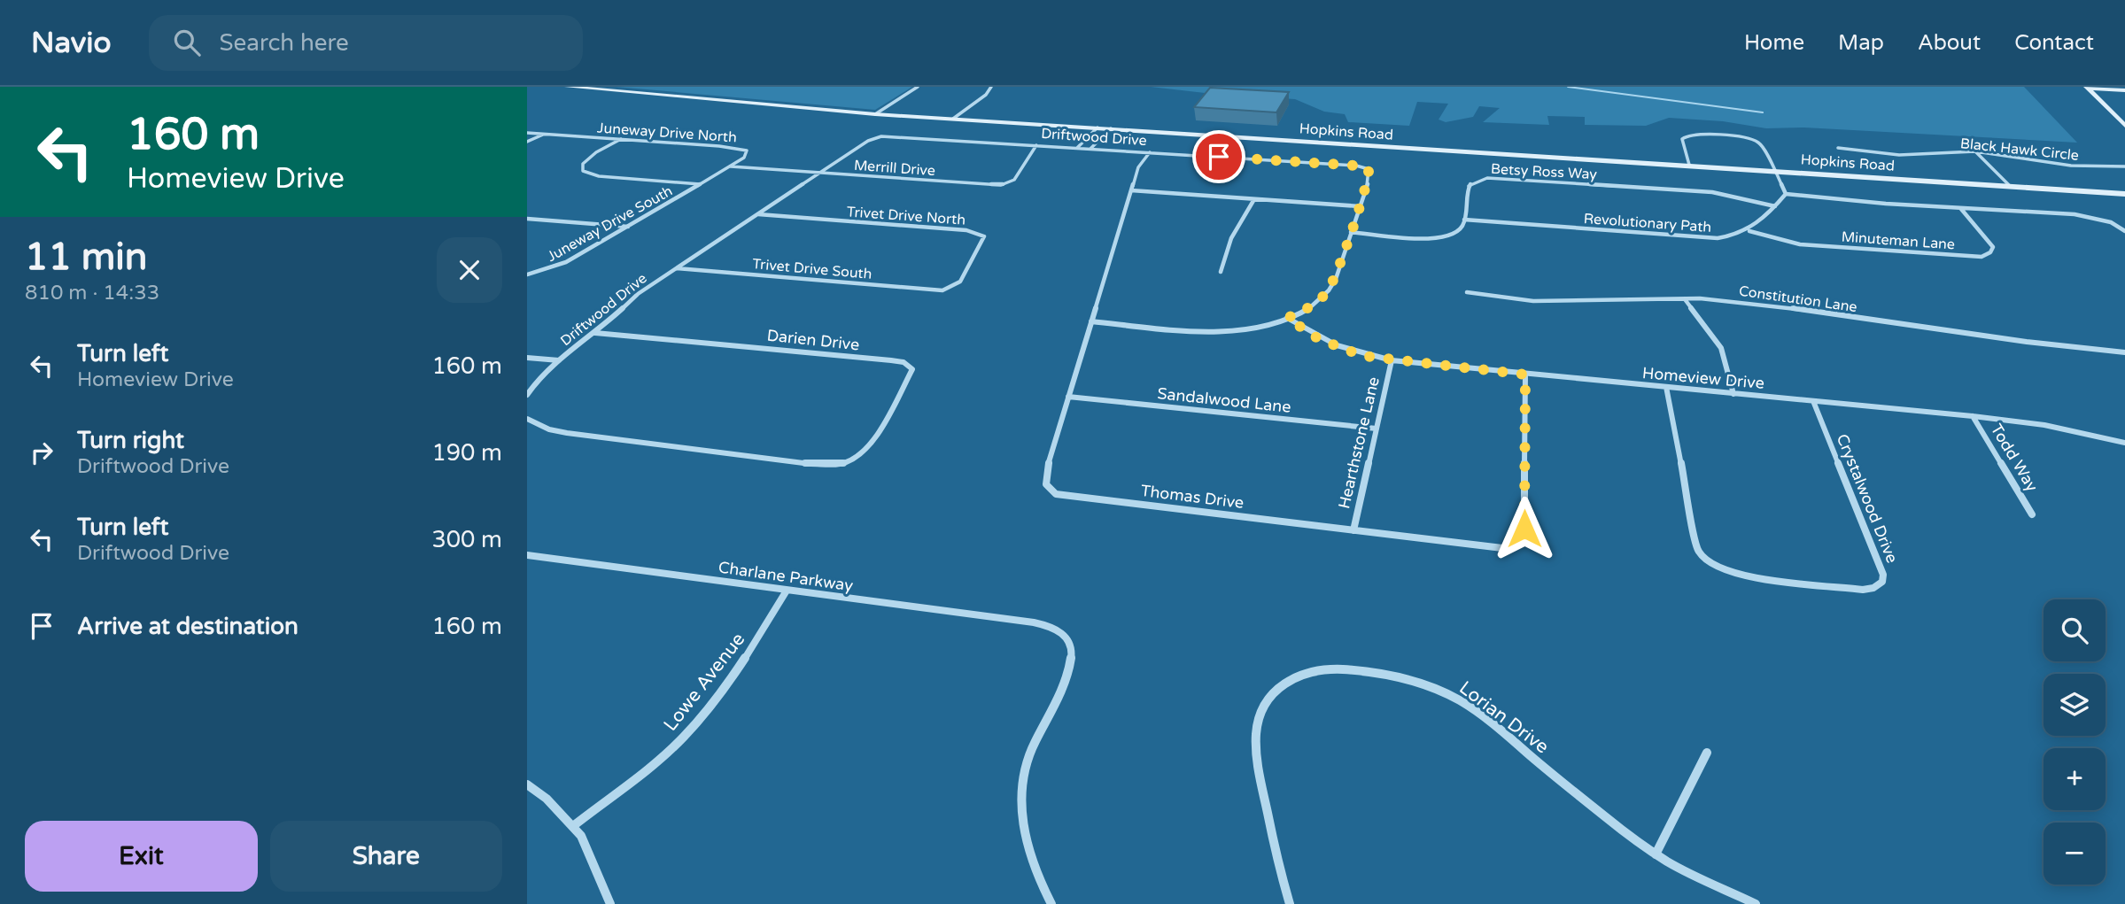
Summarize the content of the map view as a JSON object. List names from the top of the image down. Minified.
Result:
{"streets":{"street":["Hopkins Road","Juneway Drive North","Driftwood Drive","Black Hawk Circle","Merrill Drive","Betsy Ross Way","Trivet Drive North","Revolutionary Path","Juneway Drive South","Minuteman Lane","Trivet Drive South","Constitution Lane","Darien Drive","Homeview Drive","Sandalwood Lane","Hearthstone Lane","Todd Way","Thomas Drive","Crystalwood Drive","Charlane Parkway","Lowe Avenue","Lorian Drive"]},"crossings":[["Juneway Drive North","Merrill Drive"],["Juneway Drive North","Juneway Drive South"],["Driftwood Drive","Merrill Drive"],["Driftwood Drive","Trivet Drive North"],["Driftwood Drive","Trivet Drive South"],["Driftwood Drive","Darien Drive"],["Driftwood Drive","Homeview Drive"],["Driftwood Drive","Thomas Drive"],["Betsy Ross Way","Revolutionary Path"],["Trivet Drive North","Trivet Drive South"],["Revolutionary Path","Minuteman Lane"],["Homeview Drive","Hearthstone Lane"],["Homeview Drive","Todd Way"],["Homeview Drive","Thomas Drive"],["Homeview Drive","Crystalwood Drive"],["Sandalwood Lane","Hearthstone Lane"],["Sandalwood Lane","Thomas Drive"],["Hearthstone Lane","Thomas Drive"],["Charlane Parkway","Lowe Avenue"]],"page":{"header":"Navio","search":"Search here","nav":["Home","Map","About","Contact"],"turn":["160 m","Homeview Drive"],"heading":["11 min","810 m · 14:33"],"list":[{"name":"Turn left","note":"Homeview Drive","value":"160 m"},{"name":"Turn right","note":"Driftwood Drive","value":"190 m"},{"name":"Turn left","note":"Driftwood Drive","value":"300 m"},{"name":"Arrive at destination","value":"160 m"}],"map_buttons":["+","−"],"buttons":["Exit","Share"]}}
